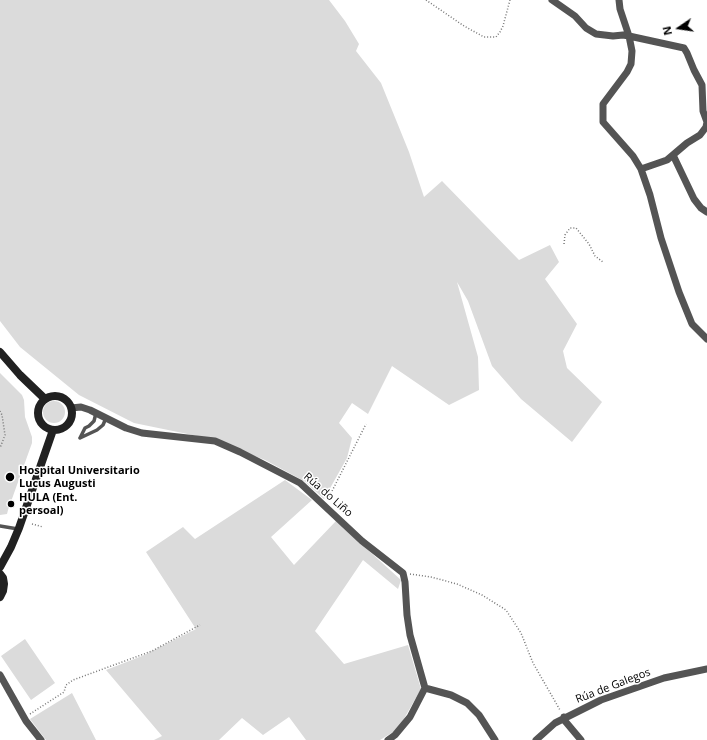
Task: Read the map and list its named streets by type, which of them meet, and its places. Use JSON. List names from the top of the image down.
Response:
{
  "streets": {
    "street": ["Rúa do Liño", "Rúa de Galegos"]
  },
  "places": ["Hospital Universitario Lucus Augusti", "HULA (Ent. persoal)"],
  "north": "left"
}
